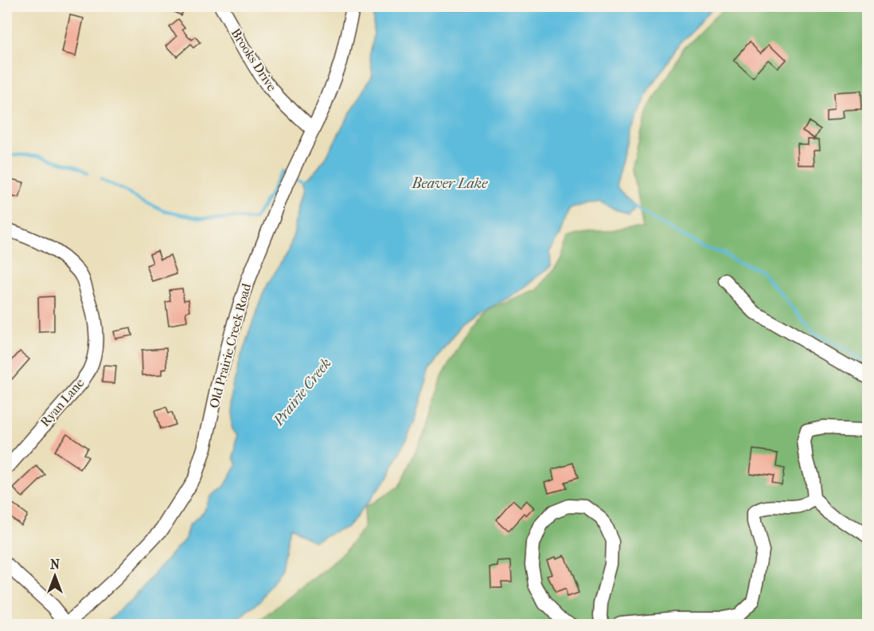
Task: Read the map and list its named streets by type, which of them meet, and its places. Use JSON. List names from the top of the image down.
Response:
{
  "streets": {
    "street": ["Brooks Drive", "Old Prairie Creek Road", "Ryan Lane"]
  },
  "crossings": [
    ["Brooks Drive", "Old Prairie Creek Road"]
  ],
  "water": ["Beaver Lake", "Prairie Creek"],
  "north": "top"
}
